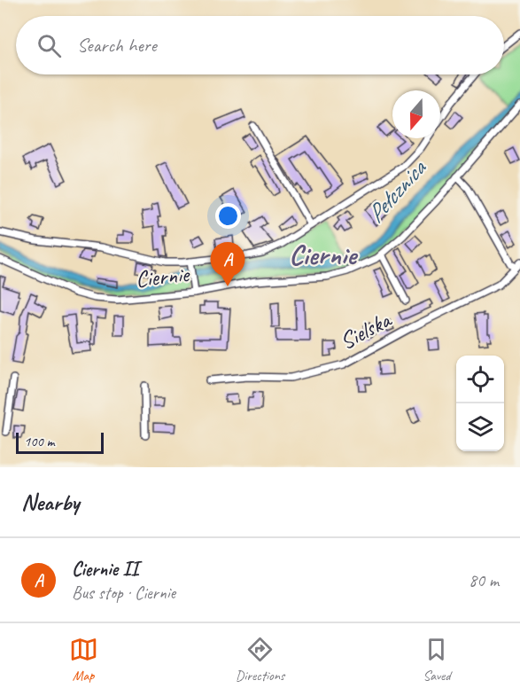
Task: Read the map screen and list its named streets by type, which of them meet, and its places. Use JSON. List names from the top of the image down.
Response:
{
  "streets": {
    "street": ["Ciernie", "Sielska"]
  },
  "districts": ["Ciernie"],
  "water": ["Pełcznica"],
  "scale_bar": "100 m",
  "north": "bottom",
  "page": {
    "search": "Search here",
    "pins": "A",
    "scale": "100 m",
    "heading": "Nearby",
    "list": [
      {
        "mark": "A",
        "name": "Ciernie II",
        "note": "Bus stop · Ciernie",
        "value": "80 m"
      }
    ],
    "nav": ["Map", "Directions", "Saved"]
  }
}
